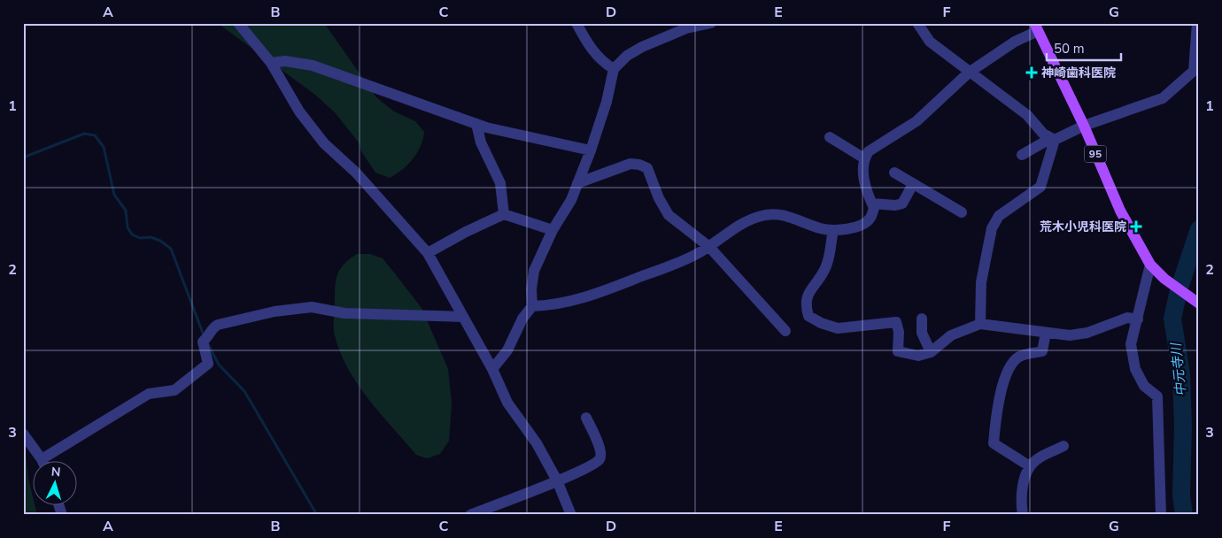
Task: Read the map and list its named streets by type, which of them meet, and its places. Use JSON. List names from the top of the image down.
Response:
{
  "streets": {
    "main road": ["95"]
  },
  "water": ["中元寺川"],
  "places": {
    "health": ["神崎歯科医院", "荒木小児科医院"]
  },
  "scale_bar": "50 m",
  "north": "top",
  "grid": {
    "columns": [
      "A",
      "B",
      "C",
      "D",
      "E",
      "F",
      "G"
    ],
    "rows": ["1", "2", "3"]
  }
}
